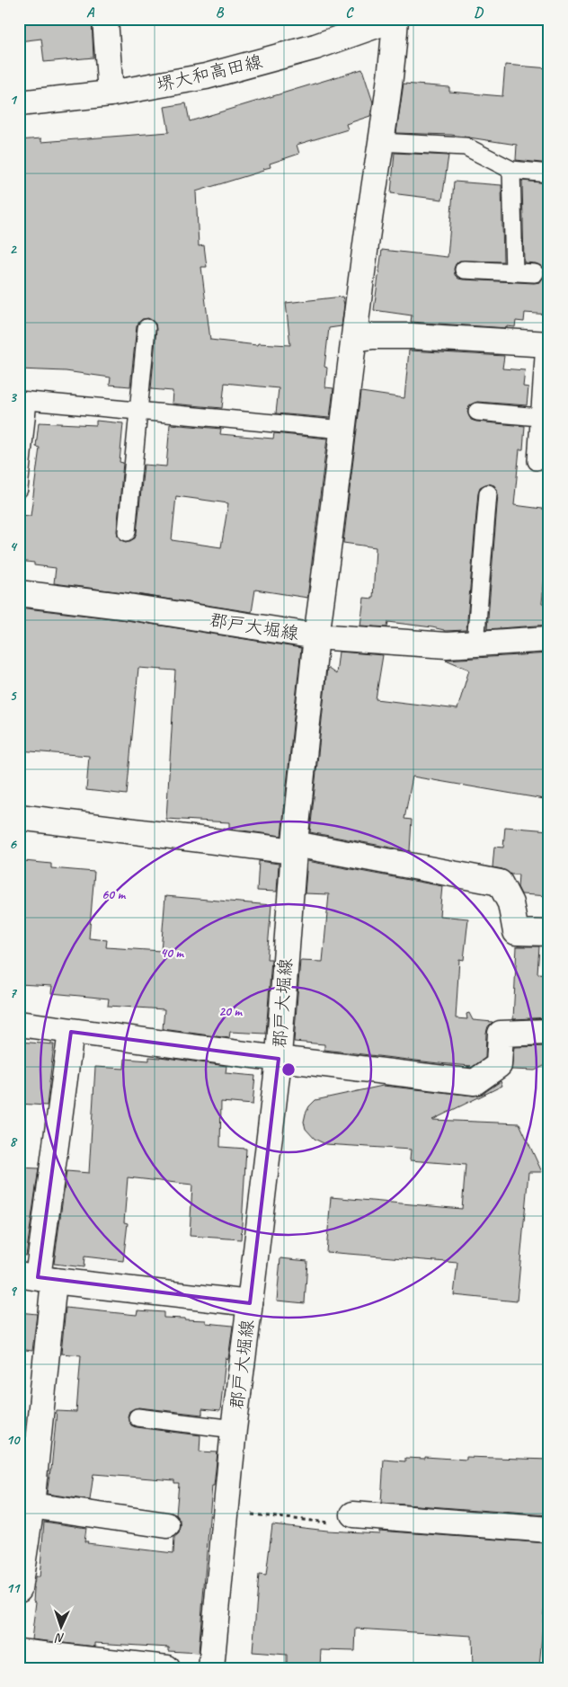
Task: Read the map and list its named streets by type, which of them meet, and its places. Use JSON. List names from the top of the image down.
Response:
{
  "streets": {
    "street": ["堺大和高田線", "郡戸大堀線"]
  },
  "north": "bottom",
  "grid": {
    "columns": [
      "A",
      "B",
      "C",
      "D"
    ],
    "rows": [
      "1",
      "2",
      "3",
      "4",
      "5",
      "6",
      "7",
      "8",
      "9",
      "10",
      "11"
    ]
  },
  "rings": ["60 m", "40 m", "20 m"]
}
